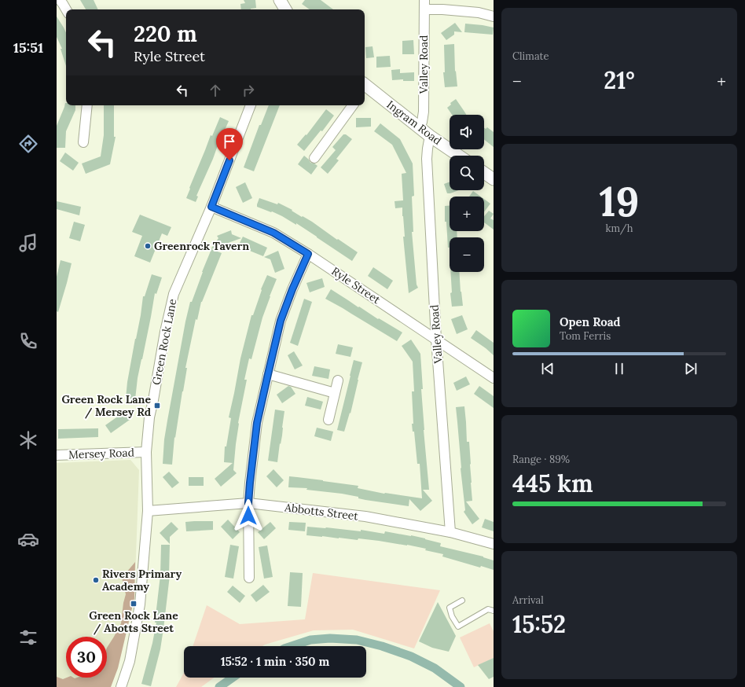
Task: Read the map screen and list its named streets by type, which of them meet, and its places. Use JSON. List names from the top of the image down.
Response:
{
  "streets": {
    "street": [
      "Valley Road",
      "Ingram Road",
      "Ryle Street",
      "Green Rock Lane",
      "Mersey Road",
      "Abbotts Street"
    ]
  },
  "crossings": [
    ["Valley Road", "Ingram Road"],
    ["Valley Road", "Ryle Street"],
    ["Valley Road", "Abbotts Street"],
    ["Ryle Street", "Green Rock Lane"],
    ["Green Rock Lane", "Mersey Road"],
    ["Green Rock Lane", "Abbotts Street"]
  ],
  "places": {
    "other": ["Greenrock Tavern", "Rivers Primary Academy"],
    "transit": ["Green Rock Lane / Mersey Rd", "Green Rock Lane / Abotts Street"]
  },
  "page": {
    "tabs": "15:51",
    "tile": [
      "Climate",
      ["19", "km/h"],
      ["Range · 89%", "445 km"],
      ["Arrival", "15:52"]
    ],
    "turn": ["220 m", "Ryle Street"],
    "heat": ["−", "21°", "+"],
    "map_buttons": ["+", "−"],
    "song": ["Open Road", "Tom Ferris"],
    "limit": "30",
    "trip": "15:52 · 1 min · 350 m"
  }
}
